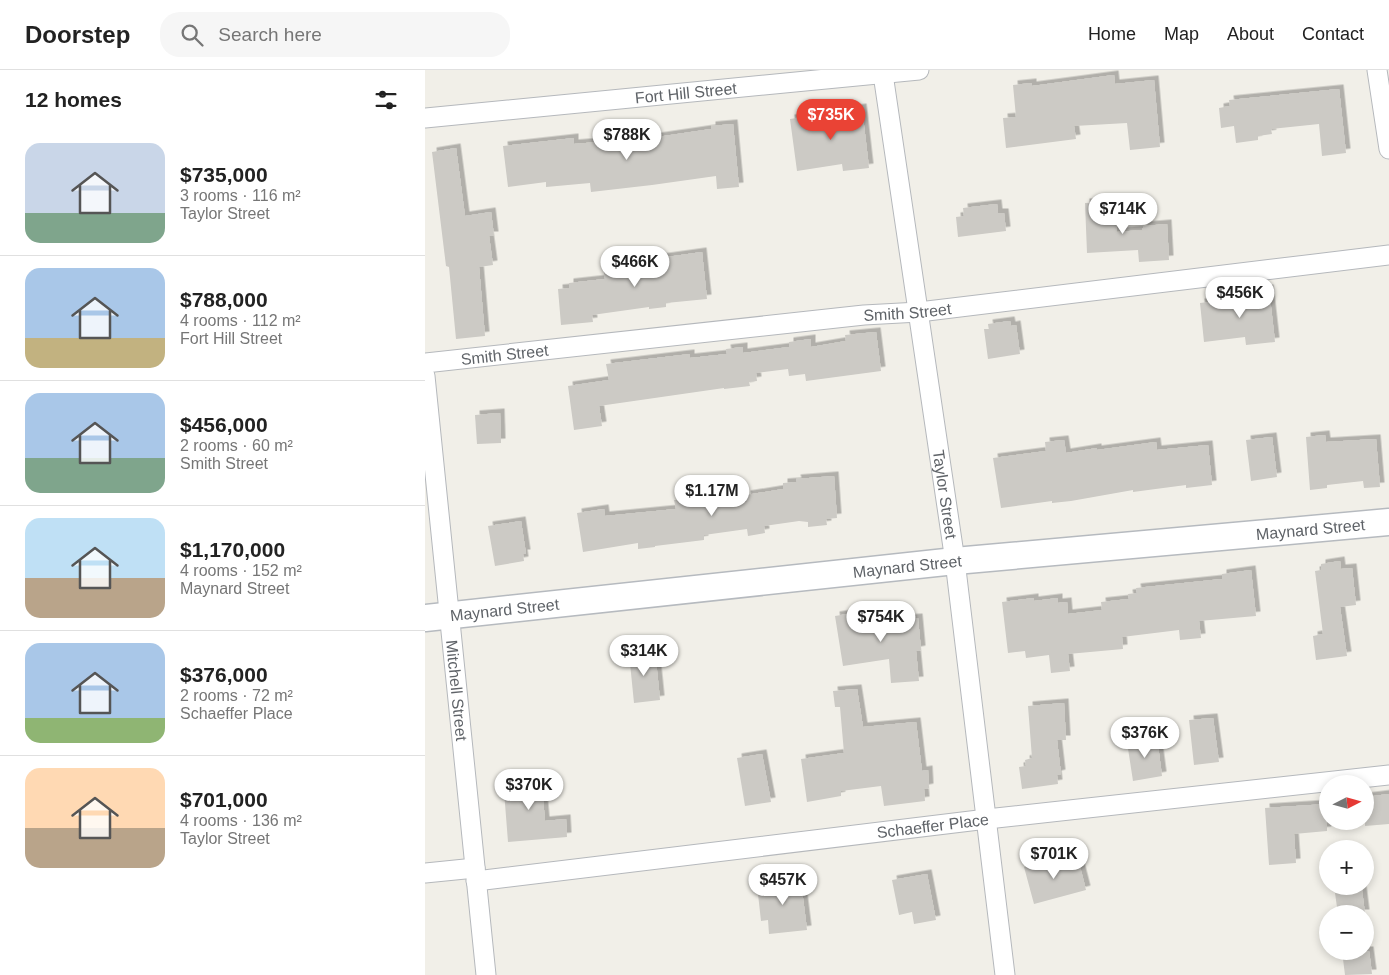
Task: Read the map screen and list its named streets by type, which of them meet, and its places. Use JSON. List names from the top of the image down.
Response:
{
  "streets": {
    "street": [
      "Fort Hill Street",
      "Smith Street",
      "Taylor Street",
      "Maynard Street",
      "Mitchell Street",
      "Schaeffer Place"
    ]
  },
  "crossings": [
    ["Fort Hill Street", "Taylor Street"],
    ["Smith Street", "Taylor Street"],
    ["Taylor Street", "Maynard Street"],
    ["Taylor Street", "Schaeffer Place"],
    ["Maynard Street", "Mitchell Street"],
    ["Mitchell Street", "Schaeffer Place"]
  ],
  "north": "right",
  "page": {
    "header": "Doorstep",
    "search": "Search here",
    "nav": [
      "Home",
      "Map",
      "About",
      "Contact"
    ],
    "heading": "12 homes",
    "price": [
      "$735K",
      "$788K",
      "$714K",
      "$466K",
      "$456K",
      "$1.17M",
      "$754K",
      "$314K",
      "$376K",
      "$370K",
      "$701K",
      "$457K"
    ],
    "list": [
      {
        "name": "$735,000",
        "note": "3 rooms · 116 m² · Taylor Street"
      },
      {
        "name": "$788,000",
        "note": "4 rooms · 112 m² · Fort Hill Street"
      },
      {
        "name": "$456,000",
        "note": "2 rooms · 60 m² · Smith Street"
      },
      {
        "name": "$1,170,000",
        "note": "4 rooms · 152 m² · Maynard Street"
      },
      {
        "name": "$376,000",
        "note": "2 rooms · 72 m² · Schaeffer Place"
      },
      {
        "name": "$701,000",
        "note": "4 rooms · 136 m² · Taylor Street"
      }
    ],
    "map_buttons": ["+", "−"]
  }
}
